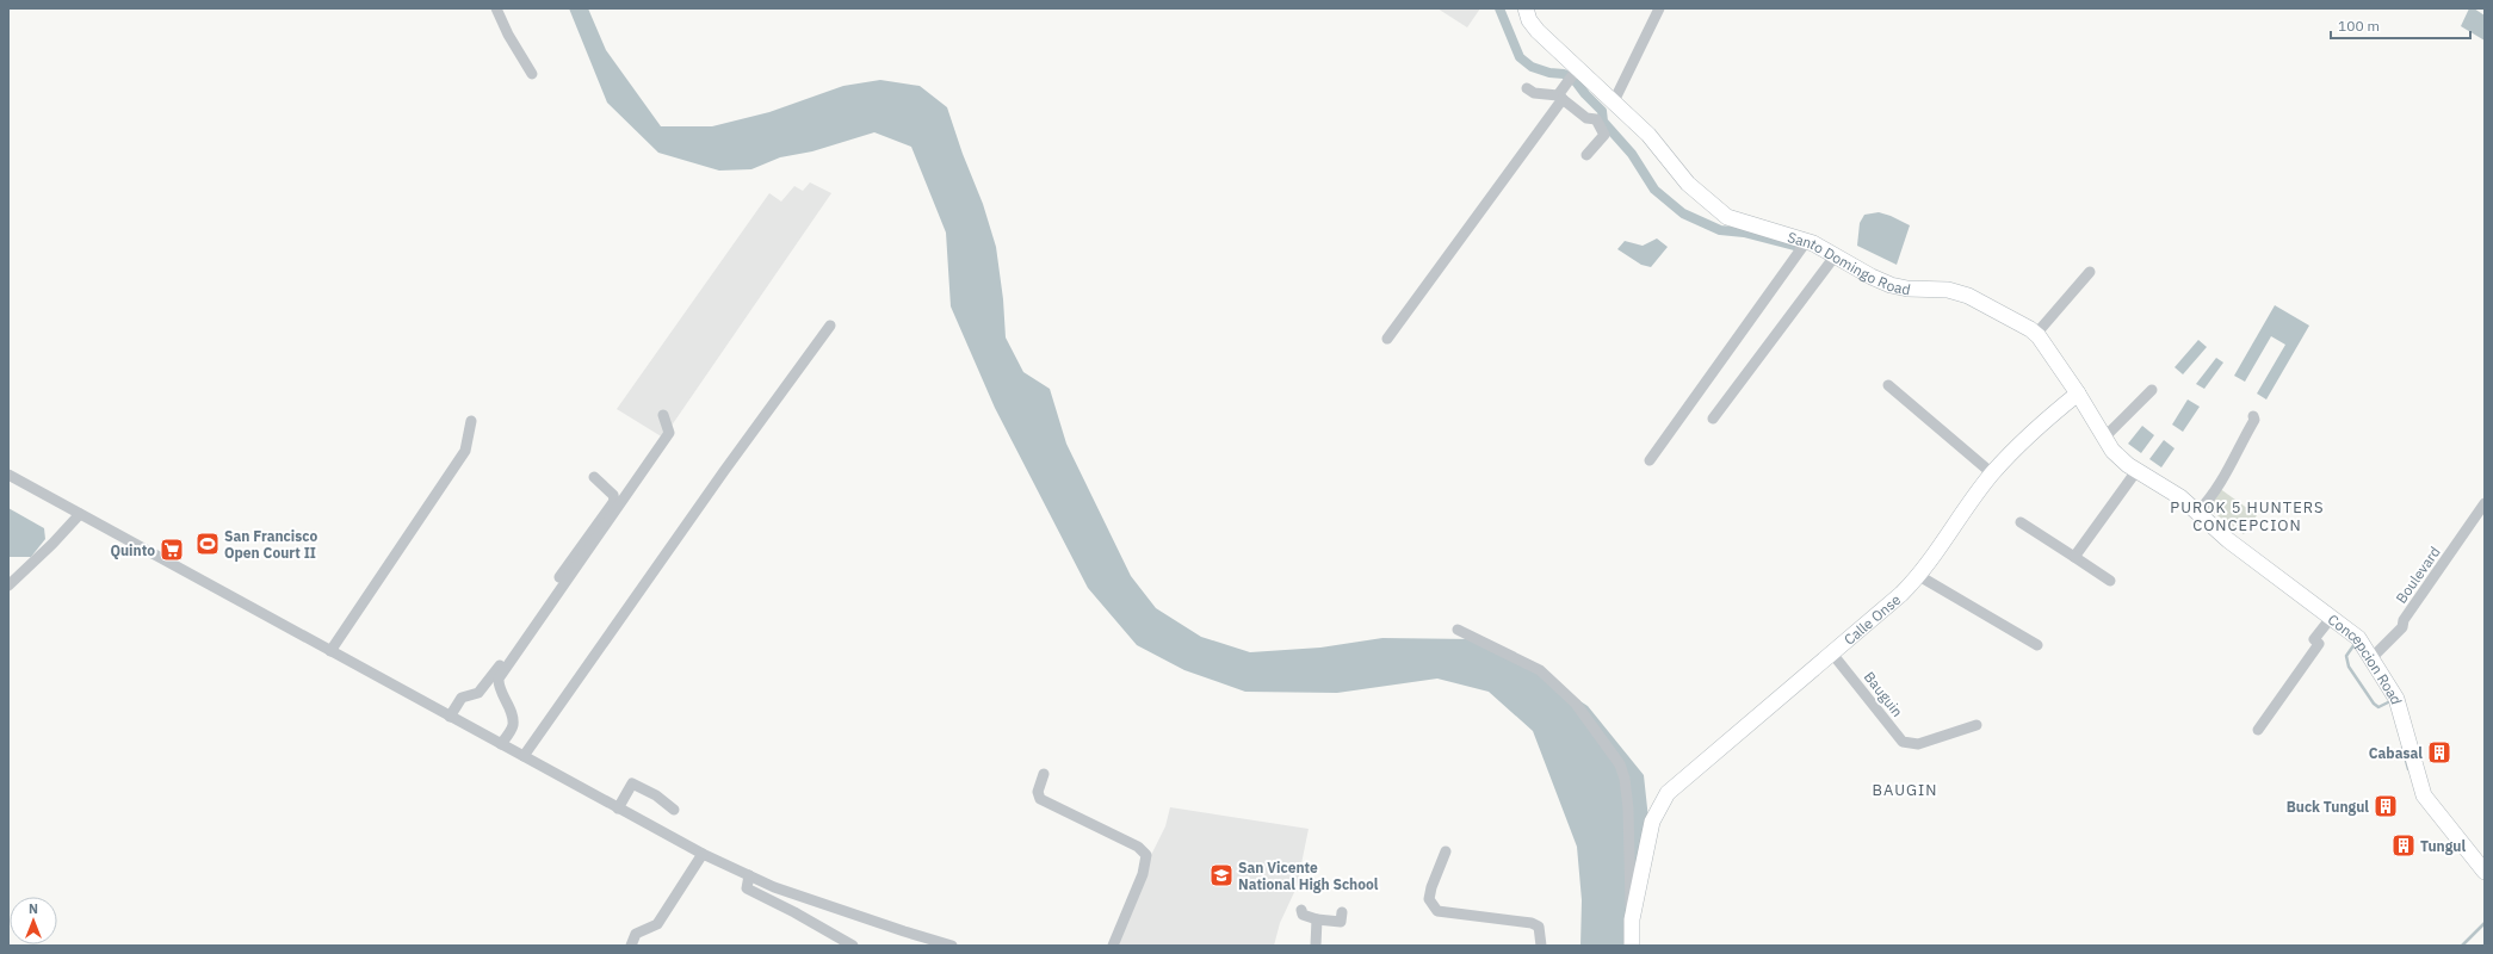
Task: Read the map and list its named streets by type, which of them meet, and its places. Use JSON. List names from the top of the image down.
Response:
{
  "streets": {
    "street": [
      "Santo Domingo Road",
      "Boulevard",
      "Calle Onse",
      "Concepcion Road",
      "Bauguin"
    ]
  },
  "crossings": [
    ["Santo Domingo Road", "Calle Onse"],
    ["Santo Domingo Road", "Concepcion Road"],
    ["Boulevard", "Concepcion Road"],
    ["Calle Onse", "Bauguin"]
  ],
  "districts": ["PUROK 5 HUNTERS CONCEPCION", "BAUGIN"],
  "places": {
    "sports": ["San Francisco Open Court II"],
    "supermarket": ["Quinto"],
    "building": ["Cabasal", "Buck Tungul", "Tungul"],
    "school or university": ["San Vicente National High School"]
  },
  "scale_bar": "100 m",
  "north": "top"
}
